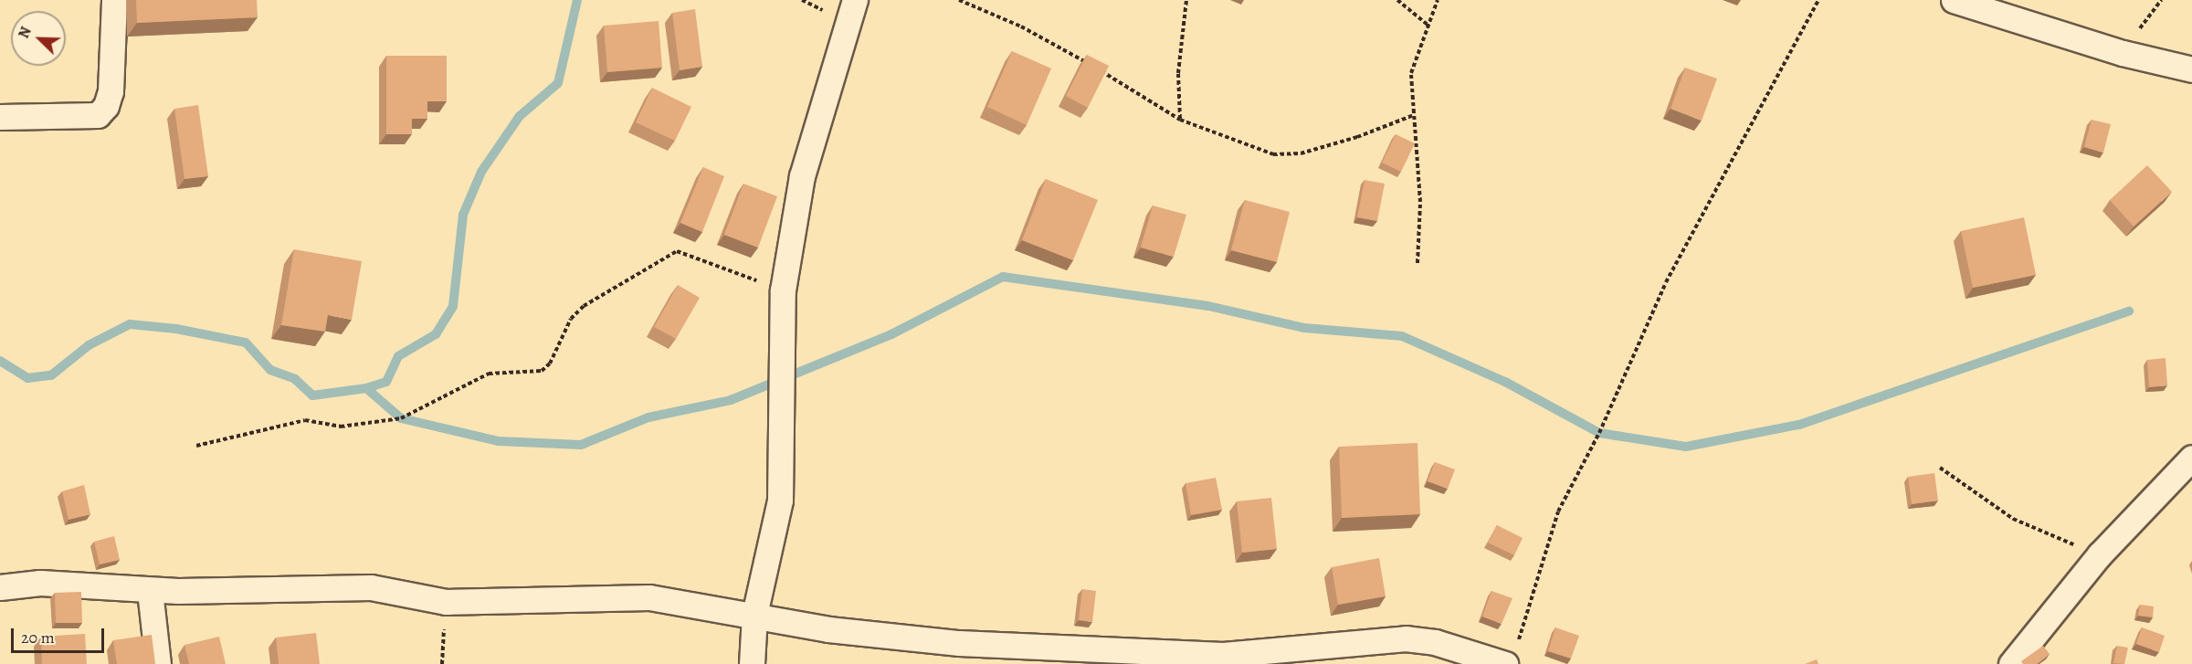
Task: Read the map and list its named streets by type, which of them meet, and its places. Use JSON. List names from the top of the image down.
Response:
{
  "scale_bar": "20 m",
  "north": "top left"
}
